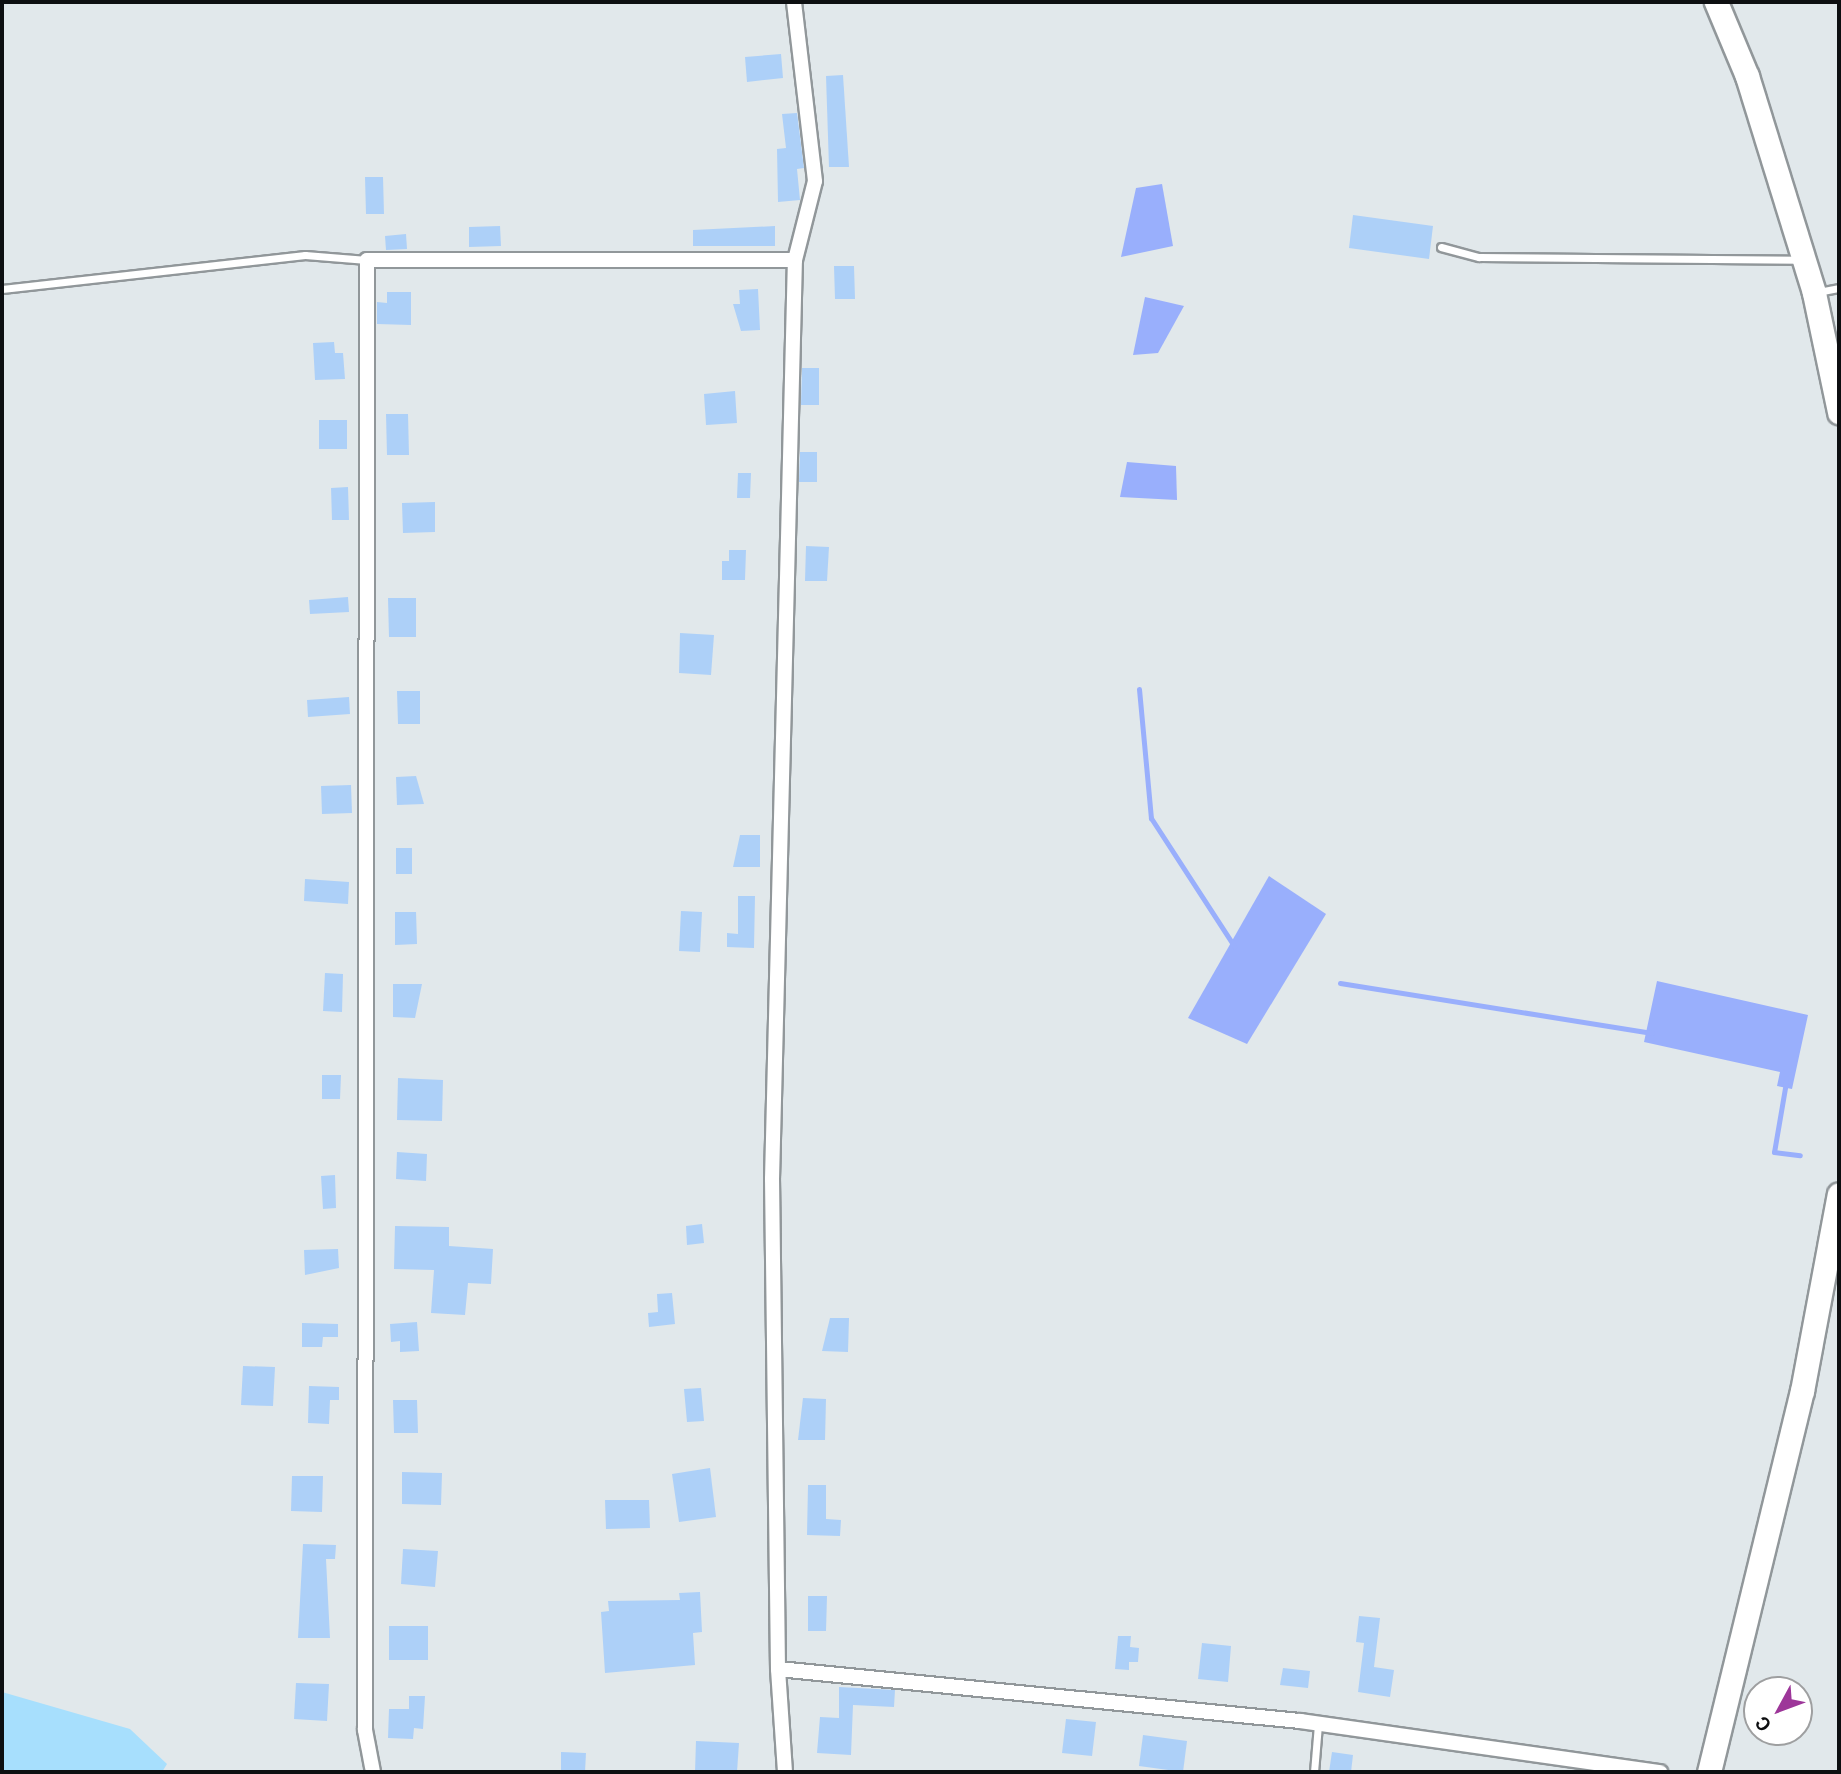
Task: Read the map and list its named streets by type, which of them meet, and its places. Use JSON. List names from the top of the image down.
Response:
{
  "north": "bottom left"
}
